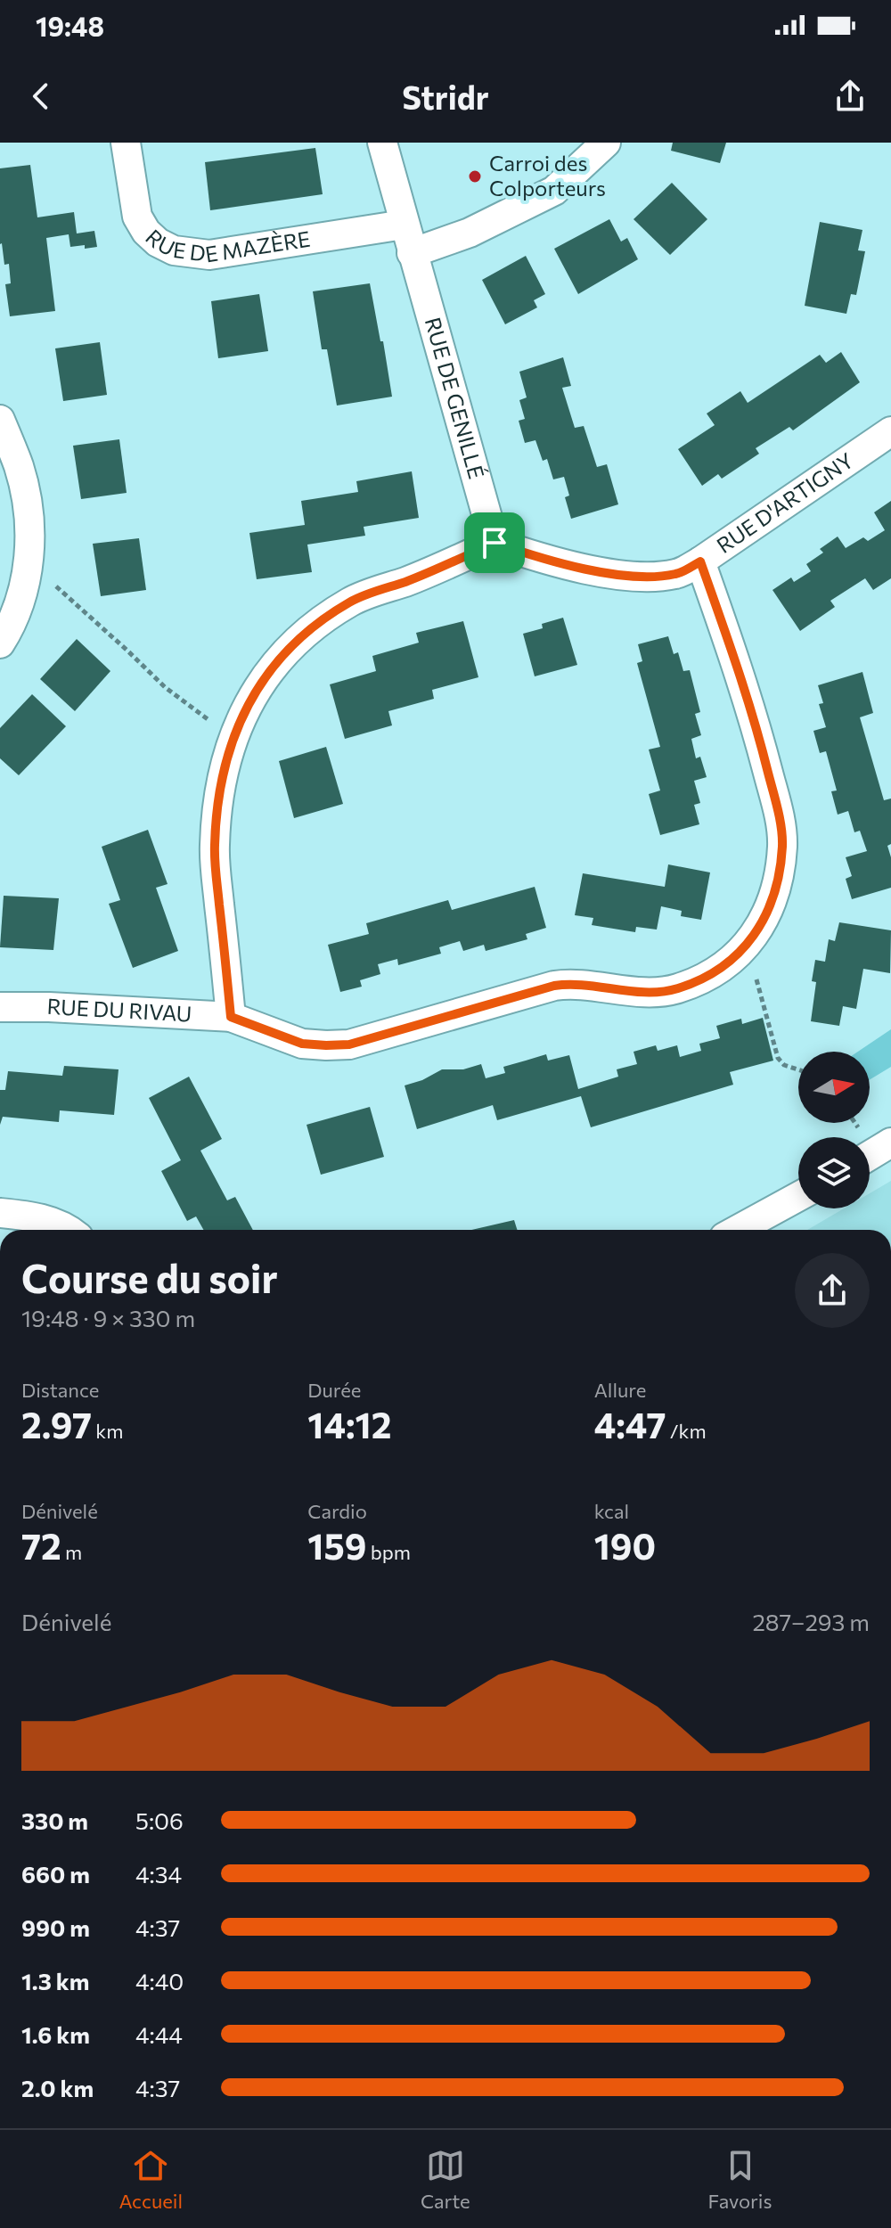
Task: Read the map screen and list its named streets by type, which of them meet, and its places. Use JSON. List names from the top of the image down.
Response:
{
  "streets": {
    "street": [
      "RUE DE MAZÈRE",
      "RUE DE GENILLÉ",
      "RUE D'ARTIGNY",
      "RUE DU RIVAU"
    ]
  },
  "crossings": [
    ["RUE DE MAZÈRE", "RUE DE GENILLÉ"],
    ["RUE DE GENILLÉ", "RUE D'ARTIGNY"],
    ["RUE D'ARTIGNY", "RUE DU RIVAU"]
  ],
  "places": ["Carroi des Colporteurs"],
  "north": "right",
  "page": {
    "status": "19:48",
    "header": "Stridr",
    "heading": ["Course du soir", "19:48 · 9 × 330 m"],
    "stats": [
      ["Distance", "2.97 km"],
      ["Durée", "14:12"],
      ["Allure", "4:47 /km"],
      ["Dénivelé", "72 m"],
      ["Cardio", "159 bpm"],
      ["kcal", "190"]
    ],
    "chart": ["Dénivelé", "287–293 m"],
    "list": [
      {
        "name": "330 m",
        "note": "5:06"
      },
      {
        "name": "660 m",
        "note": "4:34"
      },
      {
        "name": "990 m",
        "note": "4:37"
      },
      {
        "name": "1.3 km",
        "note": "4:40"
      },
      {
        "name": "1.6 km",
        "note": "4:44"
      },
      {
        "name": "2.0 km",
        "note": "4:37"
      }
    ],
    "tabs": ["Accueil", "Carte", "Favoris"]
  }
}
